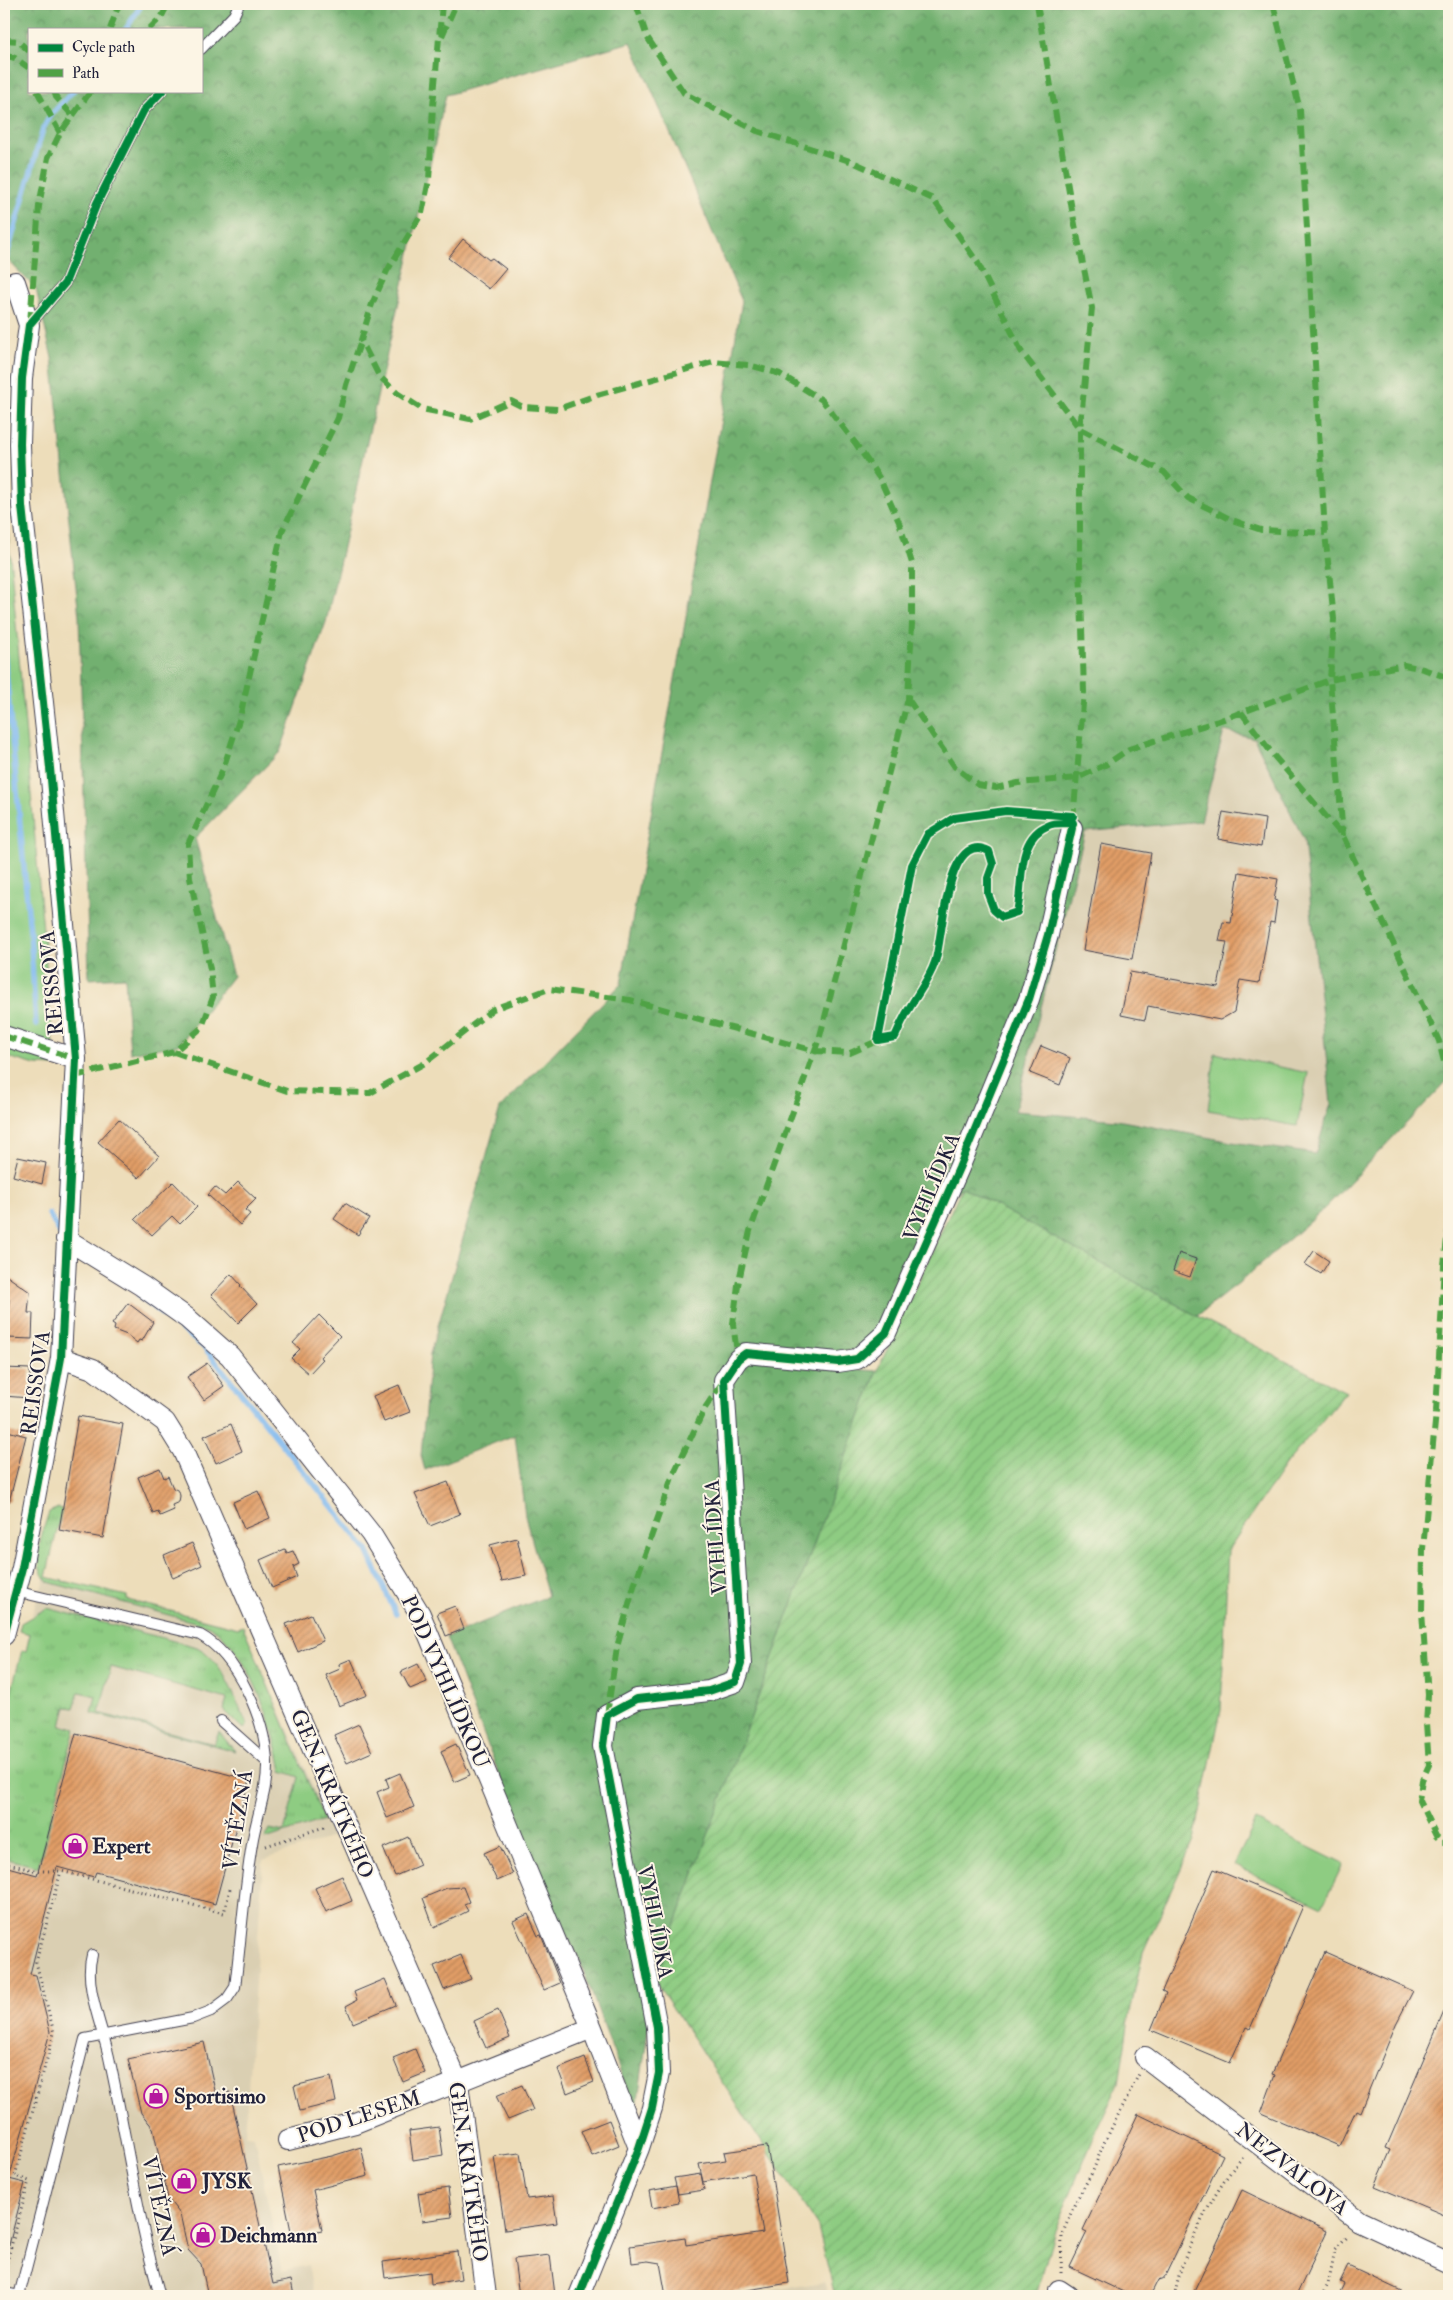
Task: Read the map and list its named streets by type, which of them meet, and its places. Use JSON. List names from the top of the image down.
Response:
{
  "streets": {
    "street": [
      "REISSOVA",
      "VYHLÍDKA",
      "POD VYHLÍDKOU",
      "GEN. KRÁTKÉHO",
      "POD LESEM",
      "NEZVALOVA"
    ],
    "lane": ["VÍTĚZNÁ"]
  },
  "crossings": [
    ["REISSOVA", "POD VYHLÍDKOU"],
    ["REISSOVA", "GEN. KRÁTKÉHO"],
    ["REISSOVA", "VÍTĚZNÁ"],
    ["VYHLÍDKA", "POD VYHLÍDKOU"],
    ["POD VYHLÍDKOU", "POD LESEM"],
    ["GEN. KRÁTKÉHO", "POD LESEM"]
  ],
  "places": {
    "shop": [
      "Expert",
      "Sportisimo",
      "JYSK",
      "Deichmann"
    ]
  },
  "legend": ["Cycle path", "Path"]
}
